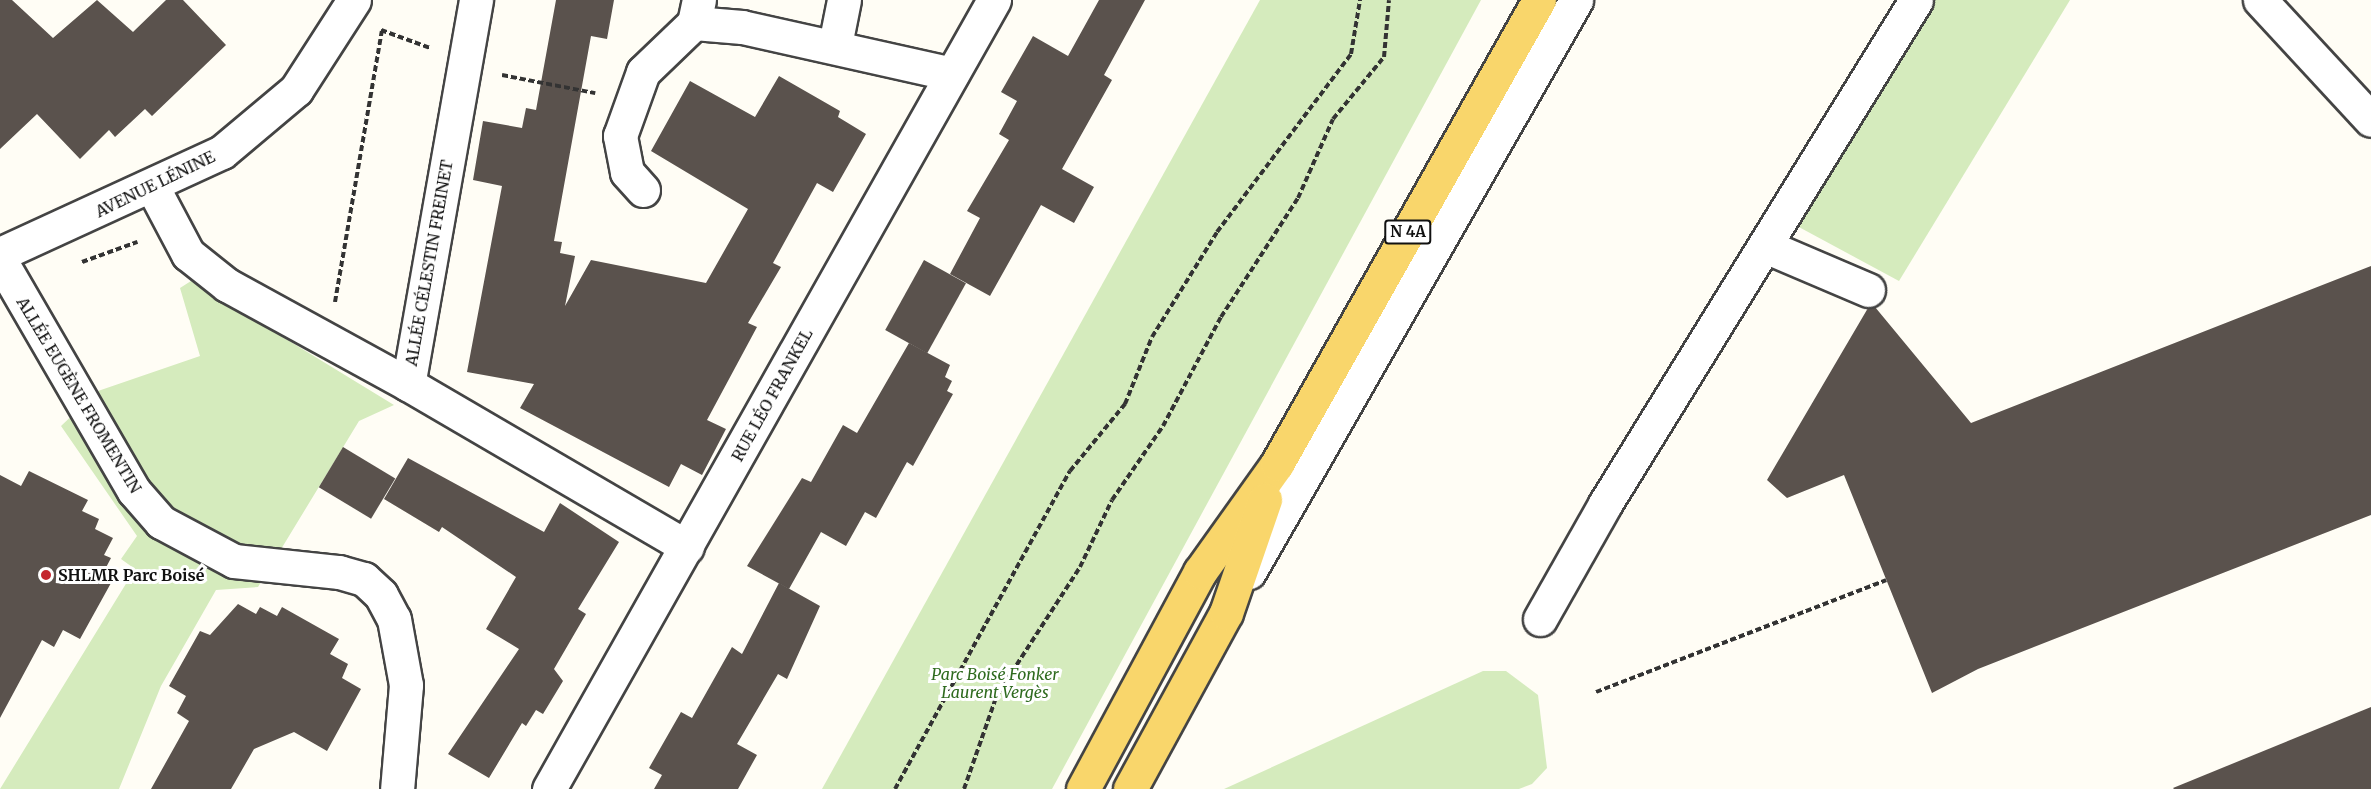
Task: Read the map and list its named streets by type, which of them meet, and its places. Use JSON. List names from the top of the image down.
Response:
{
  "streets": {
    "main road": ["N 4A"],
    "street": [
      "AVENUE LÉNINE",
      "ALLÉE CÉLESTIN FREINET",
      "ALLÉE EUGÈNE FROMENTIN",
      "RUE LÉO FRANKEL"
    ]
  },
  "crossings": [
    ["ALLÉE CÉLESTIN FREINET", "RUE LÉO FRANKEL"]
  ],
  "parks": ["Parc Boisé Fonker Laurent Vergès"],
  "places": ["SHLMR Parc Boisé"]
}
